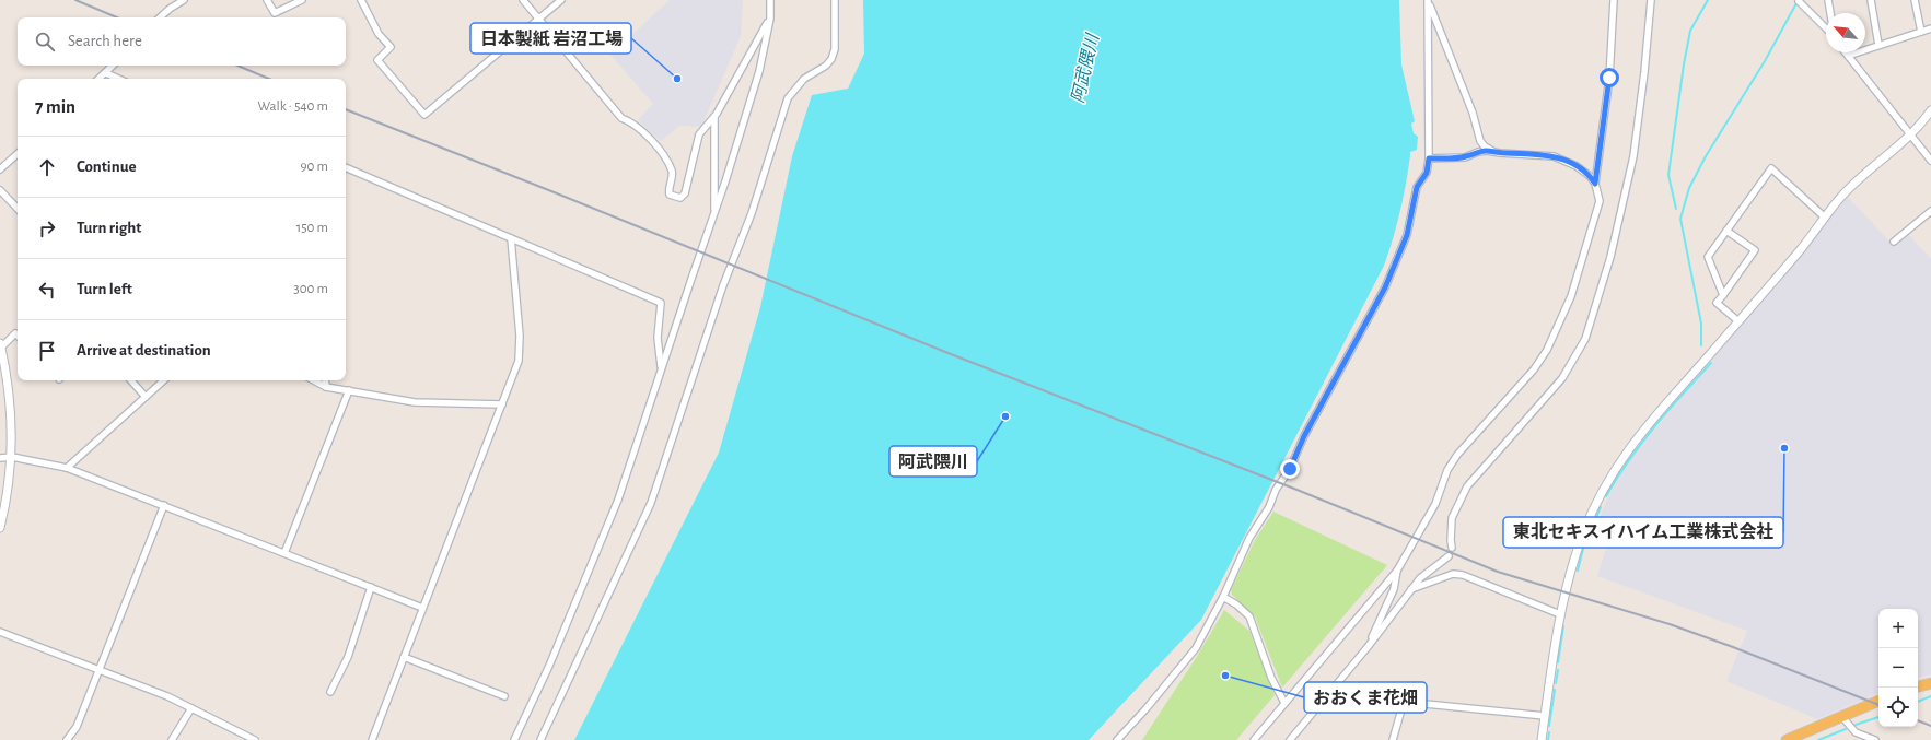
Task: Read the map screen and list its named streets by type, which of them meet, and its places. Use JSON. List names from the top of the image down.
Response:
{
  "water": ["阿武隈川"],
  "places": [
    "日本製紙 岩沼工場",
    "阿武隈川",
    "東北セキスイハイム工業株式会社",
    "おおくま花畑"
  ],
  "north": "top left",
  "page": {
    "search": "Search here",
    "heading": ["7 min", "Walk · 540 m"],
    "list": [
      ["Continue", "90 m"],
      ["Turn right", "150 m"],
      ["Turn left", "300 m"],
      "Arrive at destination"
    ],
    "map_buttons": ["+", "−"]
  }
}
